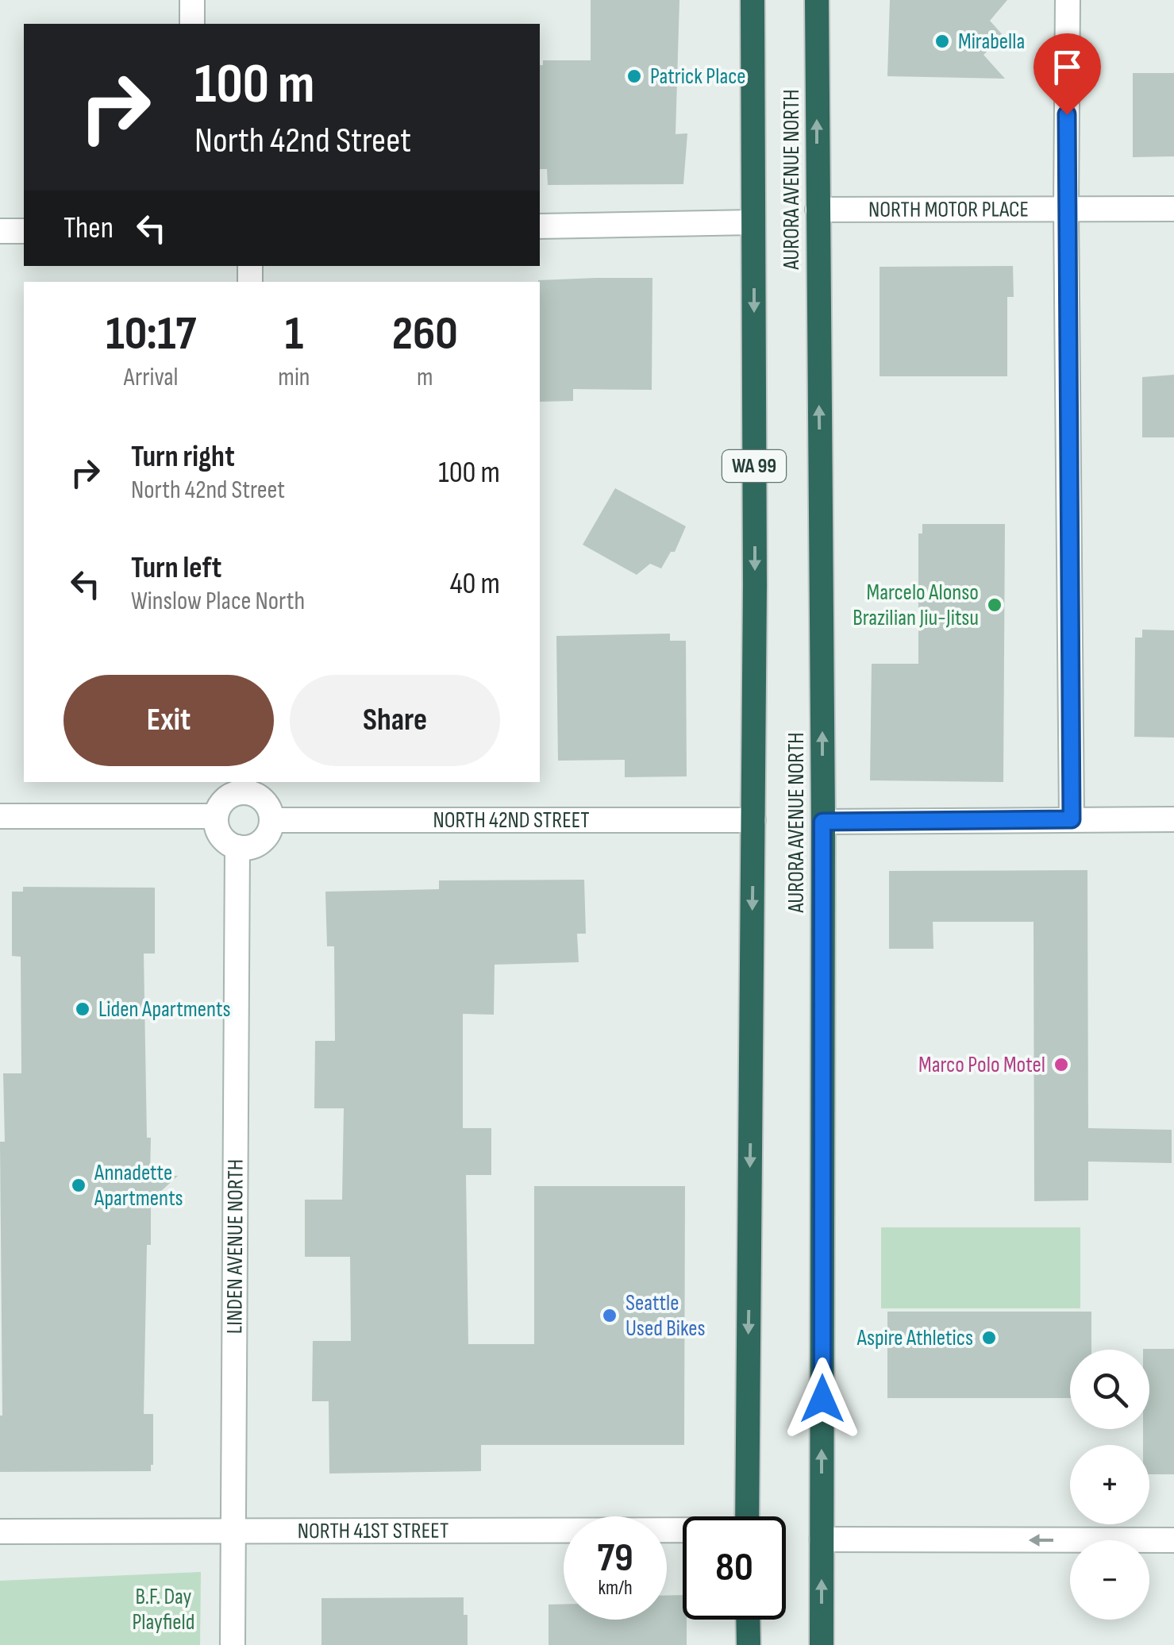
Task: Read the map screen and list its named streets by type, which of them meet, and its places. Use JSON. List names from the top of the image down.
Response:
{
  "streets": {
    "highway": ["AURORA AVENUE NORTH", "WA 99"],
    "street": [
      "NORTH MOTOR PLACE",
      "NORTH 42ND STREET",
      "LINDEN AVENUE NORTH",
      "NORTH 41ST STREET"
    ]
  },
  "crossings": [
    ["AURORA AVENUE NORTH", "NORTH MOTOR PLACE"],
    ["AURORA AVENUE NORTH", "NORTH 42ND STREET"],
    ["NORTH 42ND STREET", "LINDEN AVENUE NORTH"],
    ["LINDEN AVENUE NORTH", "NORTH 41ST STREET"]
  ],
  "parks": ["B.F. Day Playfield"],
  "places": [
    "Mirabella",
    "Patrick Place",
    "Marcelo Alonso Brazilian Jiu-Jitsu",
    "Liden Apartments",
    "Marco Polo Motel",
    "Annadette Apartments",
    "Seattle Used Bikes",
    "Aspire Athletics"
  ],
  "page": {
    "turn": ["100 m", "North 42nd Street"],
    "then": "Then",
    "eta": [
      "10:17",
      "Arrival",
      "1",
      "min",
      "260",
      "m"
    ],
    "list": [
      {
        "name": "Turn right",
        "note": "North 42nd Street",
        "value": "100 m"
      },
      {
        "name": "Turn left",
        "note": "Winslow Place North",
        "value": "40 m"
      }
    ],
    "buttons": ["Exit", "Share"],
    "map_buttons": ["+", "−"],
    "speed": "79 km/h",
    "limit": "80"
  }
}
